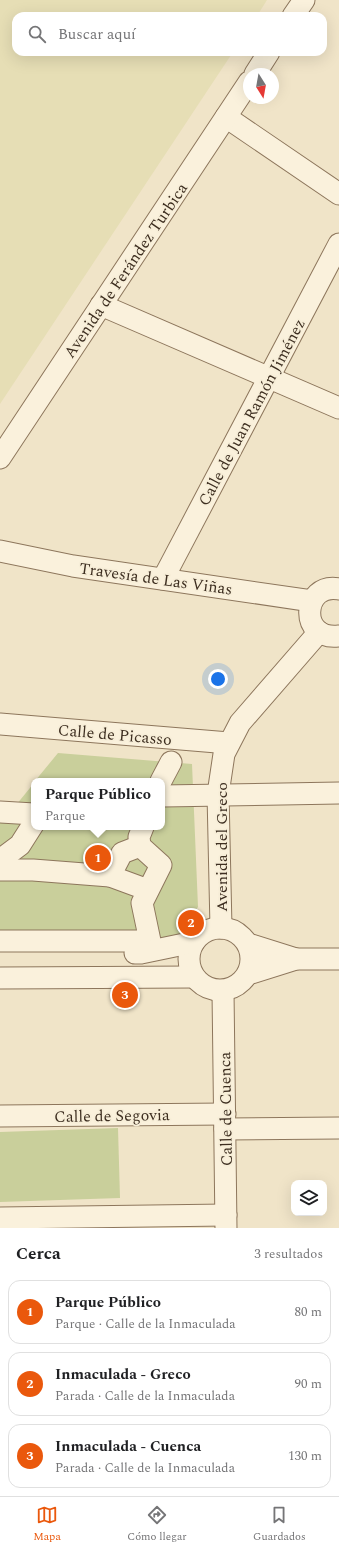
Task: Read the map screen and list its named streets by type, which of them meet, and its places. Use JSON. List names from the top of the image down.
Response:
{
  "streets": {
    "street": [
      "Avenida de Ferández Turbica",
      "Calle de Juan Ramón Jiménez",
      "Travesía de Las Viñas",
      "Calle de Picasso",
      "Avenida del Greco",
      "Calle de Cuenca",
      "Calle de Segovia"
    ]
  },
  "crossings": [
    ["Calle de Juan Ramón Jiménez", "Travesía de Las Viñas"],
    ["Calle de Picasso", "Avenida del Greco"],
    ["Avenida del Greco", "Calle de Cuenca"],
    ["Calle de Cuenca", "Calle de Segovia"]
  ],
  "north": "bottom",
  "page": {
    "search": "Buscar aquí",
    "popup": ["Parque Público", "Parque"],
    "pins": ["1", "2", "3"],
    "heading": ["Cerca", "3 resultados"],
    "list": [
      {
        "mark": "1",
        "name": "Parque Público",
        "note": "Parque · Calle de la Inmaculada",
        "value": "80 m"
      },
      {
        "mark": "2",
        "name": "Inmaculada - Greco",
        "note": "Parada · Calle de la Inmaculada",
        "value": "90 m"
      },
      {
        "mark": "3",
        "name": "Inmaculada - Cuenca",
        "note": "Parada · Calle de la Inmaculada",
        "value": "130 m"
      }
    ],
    "nav": ["Mapa", "Cómo llegar", "Guardados"]
  }
}
